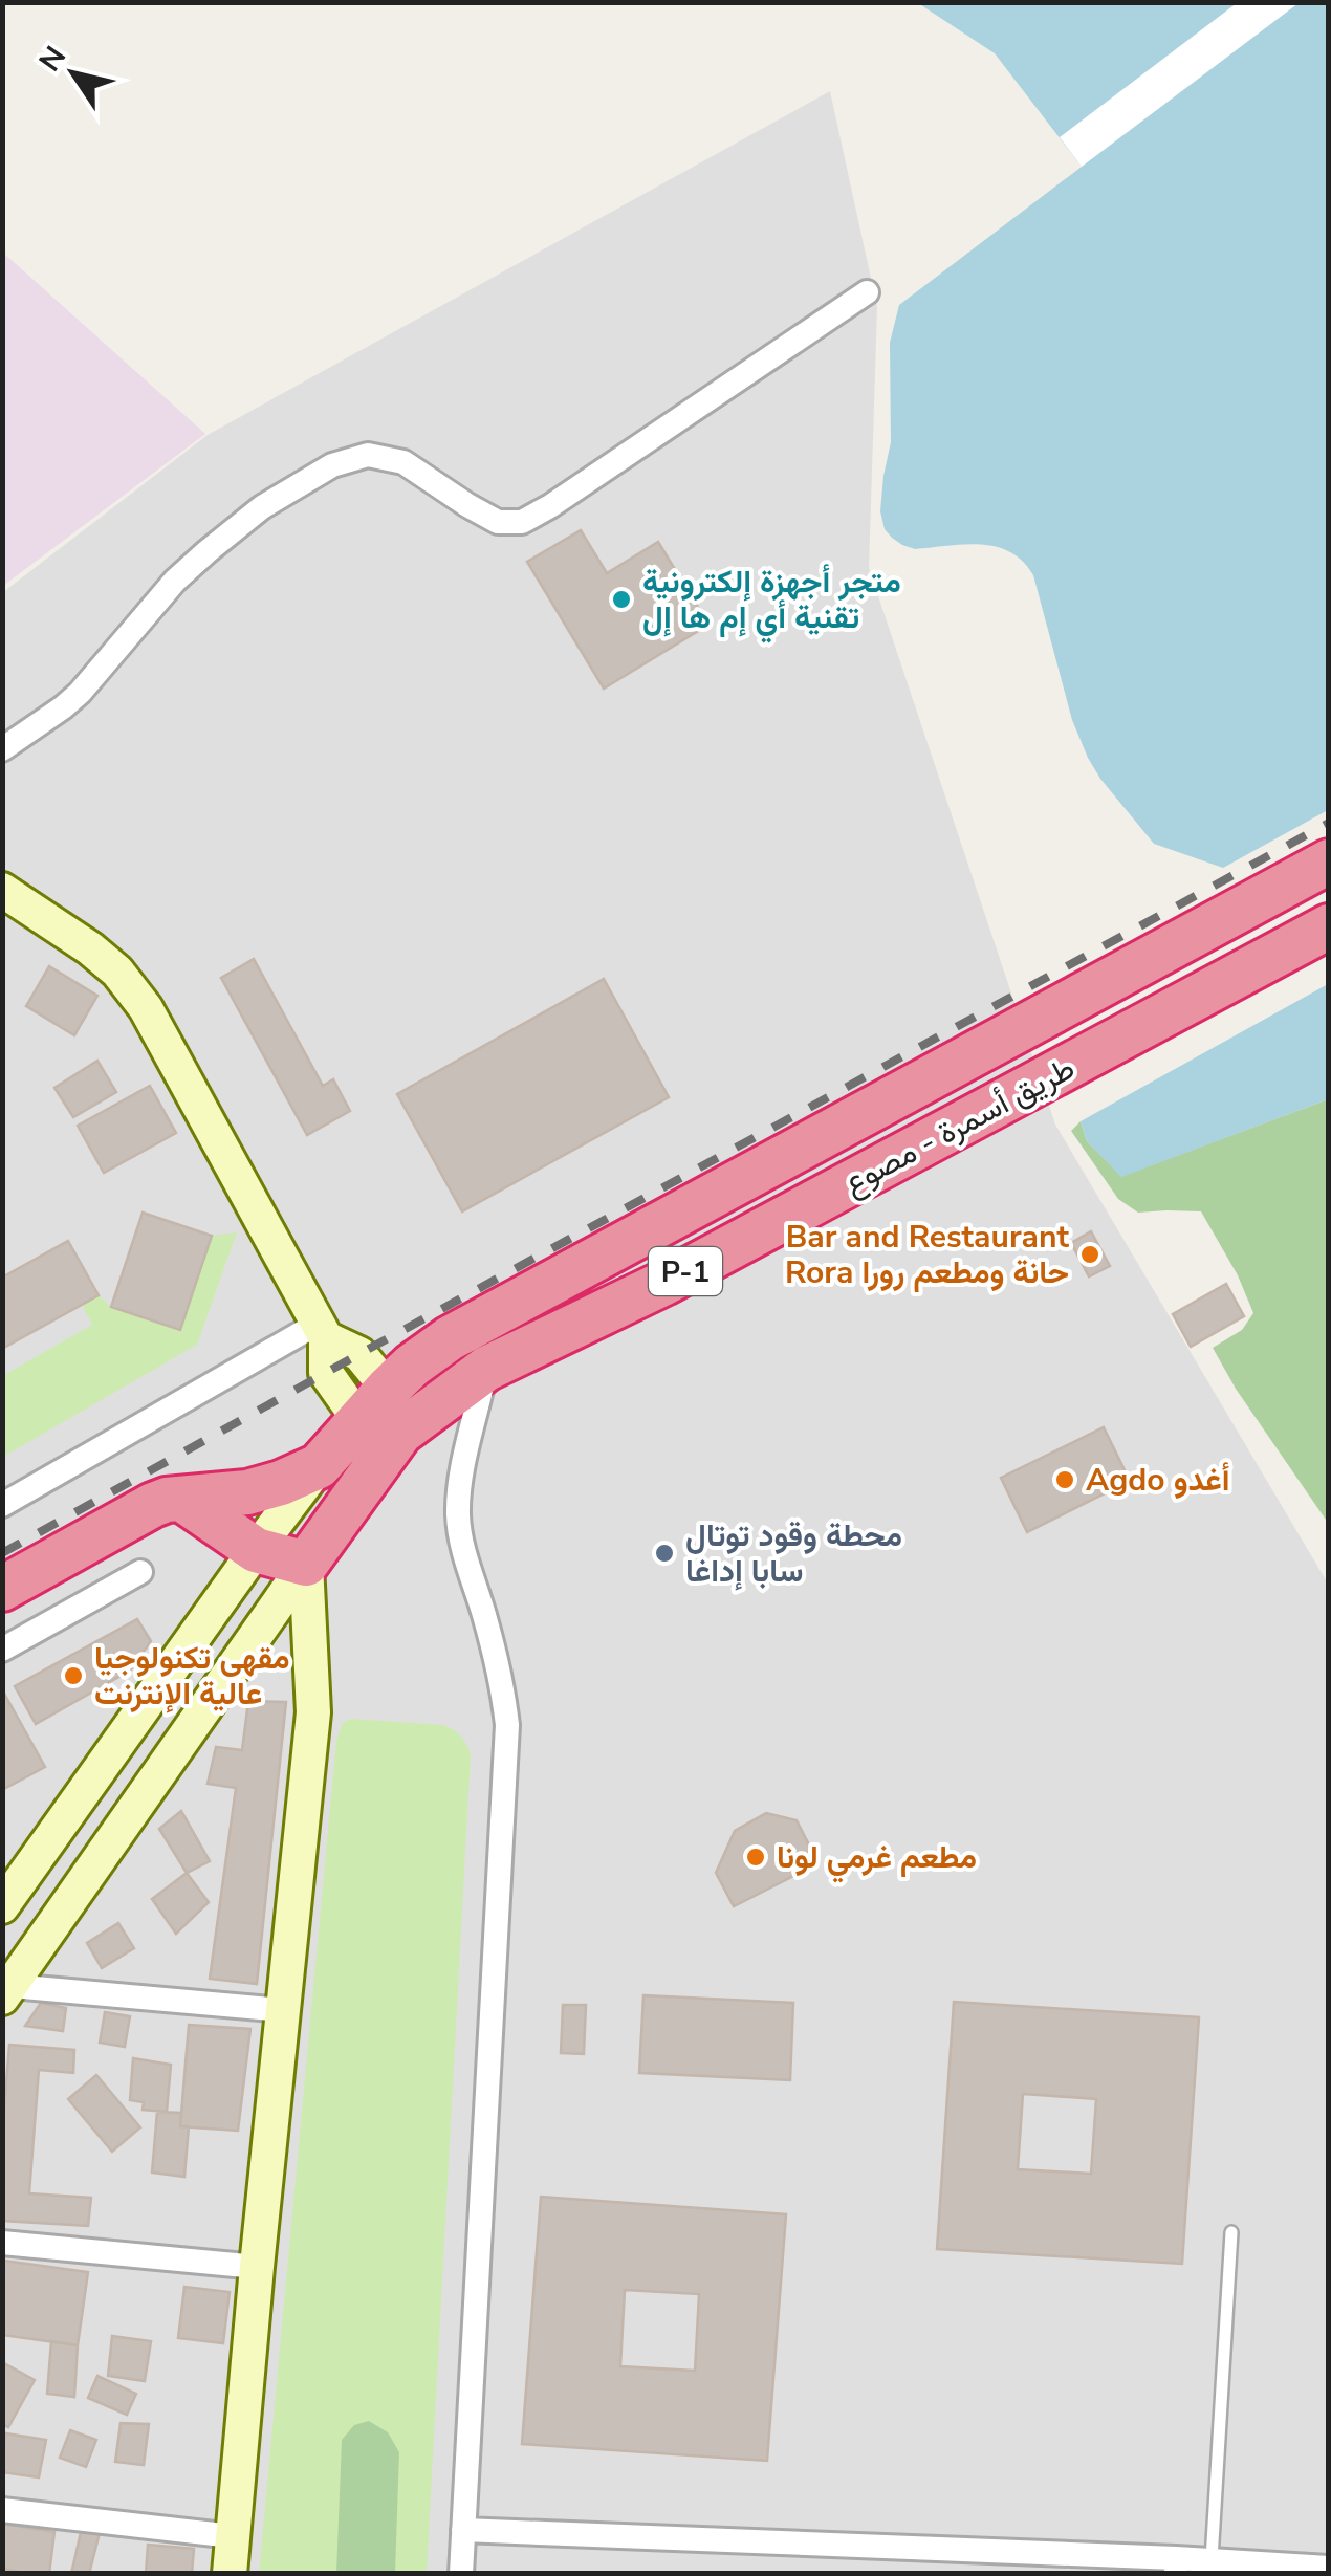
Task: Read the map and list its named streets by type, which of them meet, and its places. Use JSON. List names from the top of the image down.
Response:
{
  "streets": {
    "highway": ["طريق أسمرة - مصوع", "P-1"]
  },
  "places": [
    "متجر أجهزة إلكترونية تقنية أي إم ها إل",
    "Bar and Restaurant Rora حانة ومطعم رورا",
    "Agdo أغدو",
    "محطة وقود توتال سابا إداغا",
    "مقهى تكنولوجيا عالية الإنترنت",
    "مطعم غرمي لونا"
  ],
  "north": "top left"
}
